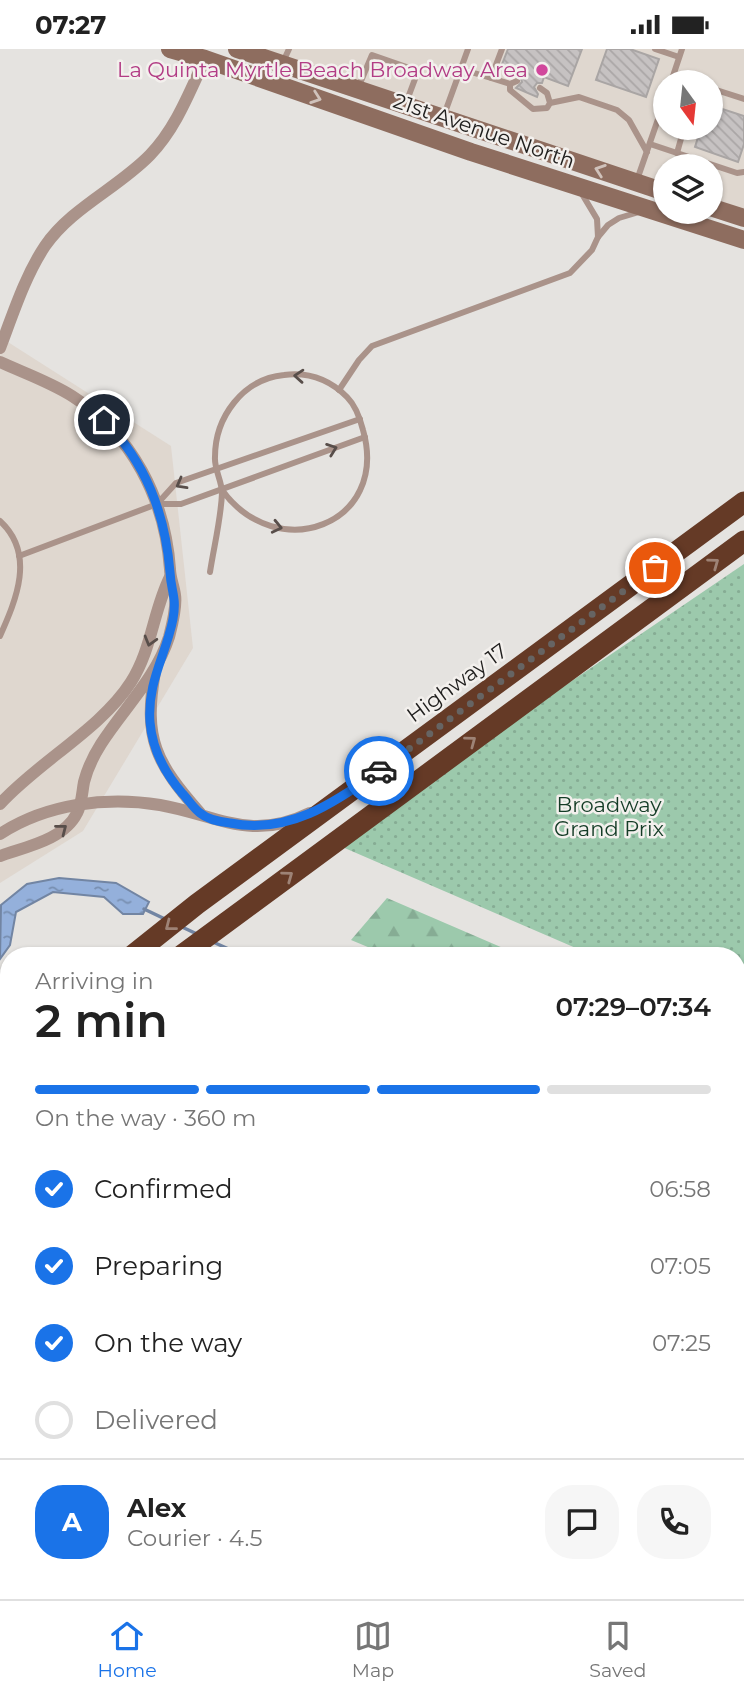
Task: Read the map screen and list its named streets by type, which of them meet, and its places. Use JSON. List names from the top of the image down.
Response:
{
  "streets": {
    "highway": ["Highway 17"],
    "main road": ["21st Avenue North"]
  },
  "parks": ["Broadway Grand Prix"],
  "places": ["La Quinta Myrtle Beach Broadway Area"],
  "north": "bottom",
  "page": {
    "status": "07:27",
    "heading": ["2 min", "Arriving in", "07:29–07:34"],
    "panel": ["Alex", "Courier · 4.5"],
    "bar": "On the way · 360 m",
    "list": [
      ["Confirmed", "06:58"],
      ["Preparing", "07:05"],
      ["On the way", "07:25"],
      "Delivered"
    ],
    "round": "A",
    "tabs": ["Home", "Map", "Saved"]
  }
}
